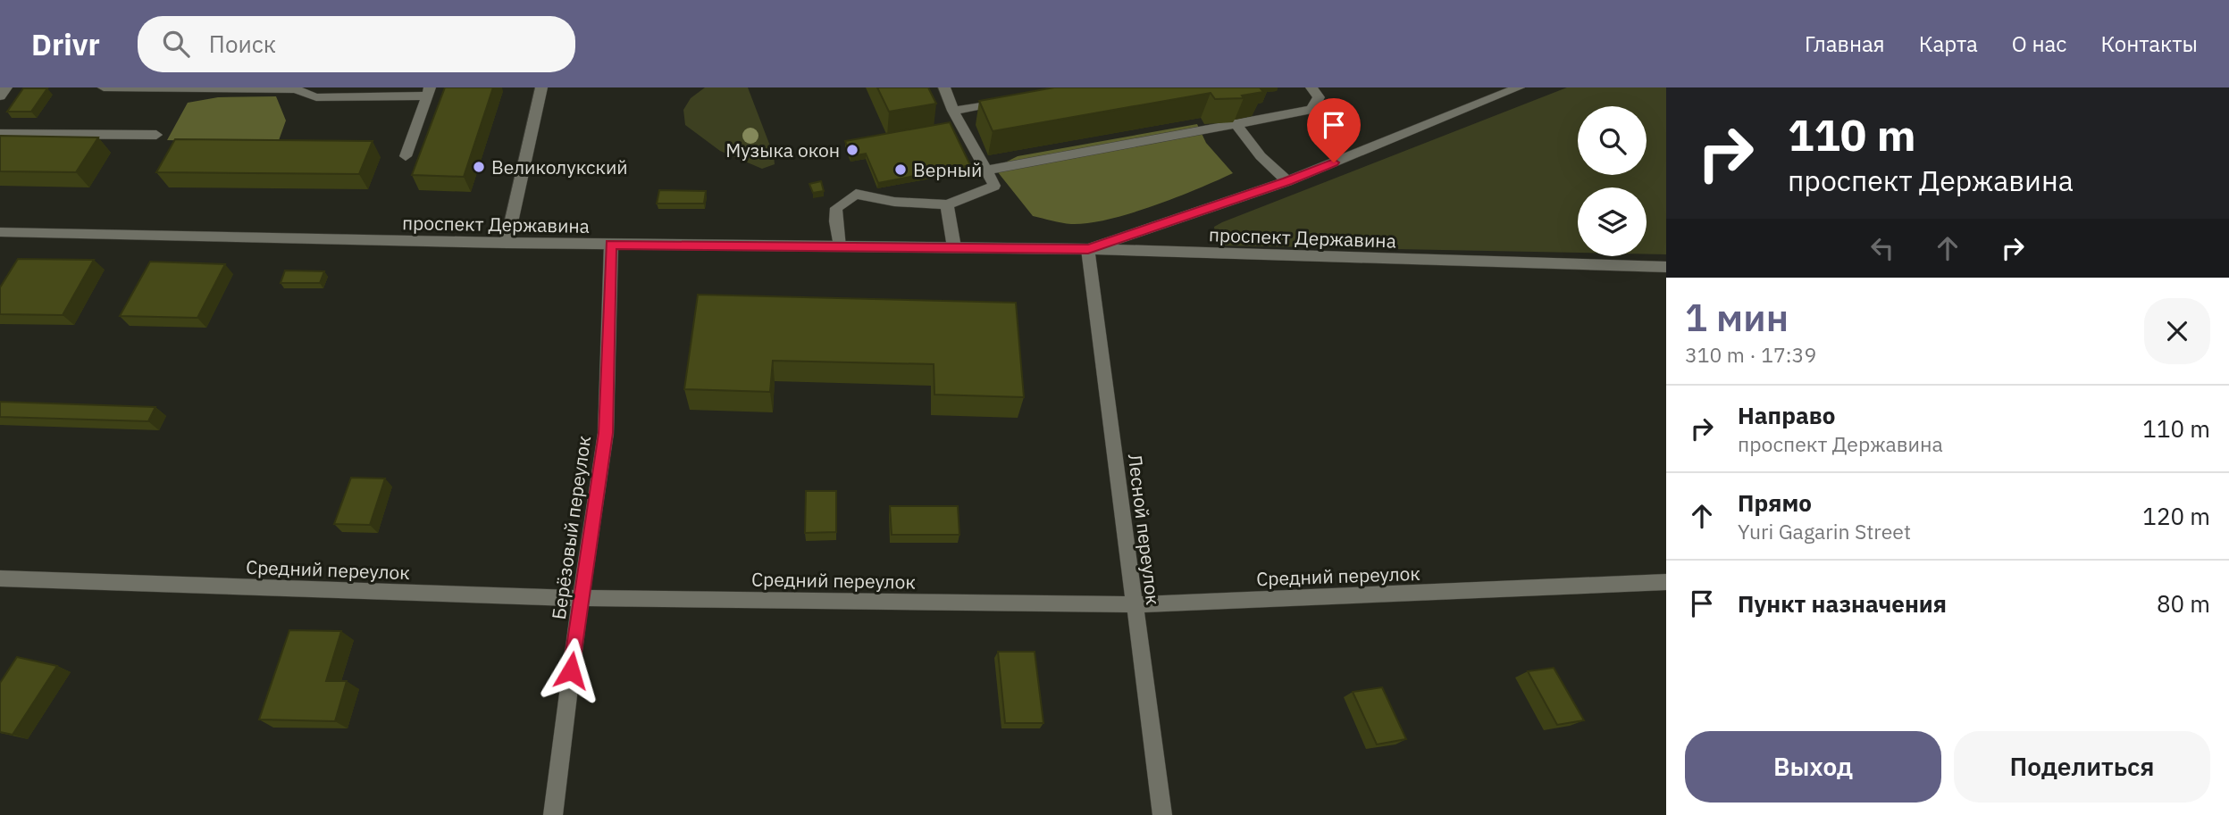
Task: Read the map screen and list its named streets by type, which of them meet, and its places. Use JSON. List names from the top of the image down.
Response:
{
  "streets": {
    "street": [
      "проспект Державина",
      "Берёзовый переулок",
      "Лесной переулок",
      "Средний переулок"
    ]
  },
  "crossings": [
    ["проспект Державина", "Берёзовый переулок"],
    ["проспект Державина", "Лесной переулок"],
    ["Берёзовый переулок", "Средний переулок"],
    ["Лесной переулок", "Средний переулок"]
  ],
  "places": ["Музыка окон", "Великолукский", "Верный"],
  "page": {
    "header": "Drivr",
    "search": "Поиск",
    "nav": [
      "Главная",
      "Карта",
      "О нас",
      "Контакты"
    ],
    "turn": ["110 m", "проспект Державина"],
    "heading": ["1 мин", "310 m · 17:39"],
    "list": [
      {
        "name": "Направо",
        "note": "проспект Державина",
        "value": "110 m"
      },
      {
        "name": "Прямо",
        "note": "Yuri Gagarin Street",
        "value": "120 m"
      },
      {
        "name": "Пункт назначения",
        "value": "80 m"
      }
    ],
    "buttons": ["Выход", "Поделиться"]
  }
}
